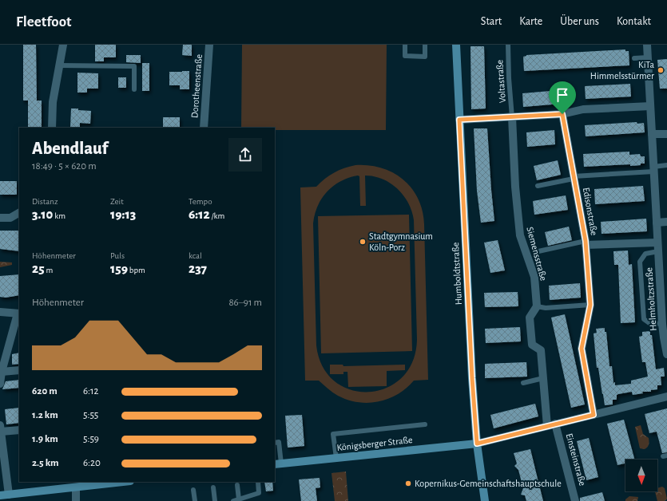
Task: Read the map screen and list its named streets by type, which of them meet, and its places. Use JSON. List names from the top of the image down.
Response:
{
  "streets": {
    "street": [
      "Dorotheenstraße",
      "Edisonstraße",
      "Siemensstraße",
      "Humboldtstraße",
      "Helmholtzstraße",
      "Königsberger Straße",
      "Einsteinstraße"
    ],
    "lane": ["Voltastraße"]
  },
  "crossings": [
    ["Voltastraße", "Siemensstraße"],
    ["Humboldtstraße", "Königsberger Straße"]
  ],
  "places": ["KiTa Himmelsstürmer", "Stadtgymnasium Köln-Porz", "Kopernikus-Gemeinschaftshauptschule"],
  "north": "bottom",
  "page": {
    "header": "Fleetfoot",
    "nav": [
      "Start",
      "Karte",
      "Über uns",
      "Kontakt"
    ],
    "heading": ["Abendlauf", "18:49 · 5 × 620 m"],
    "stats": [
      ["Distanz", "3.10 km"],
      ["Zeit", "19:13"],
      ["Tempo", "6:12 /km"],
      ["Höhenmeter", "25 m"],
      ["Puls", "159 bpm"],
      ["kcal", "237"]
    ],
    "chart": ["Höhenmeter", "86–91 m"],
    "list": [
      {
        "name": "620 m",
        "note": "6:12"
      },
      {
        "name": "1.2 km",
        "note": "5:55"
      },
      {
        "name": "1.9 km",
        "note": "5:59"
      },
      {
        "name": "2.5 km",
        "note": "6:20"
      }
    ]
  }
}
